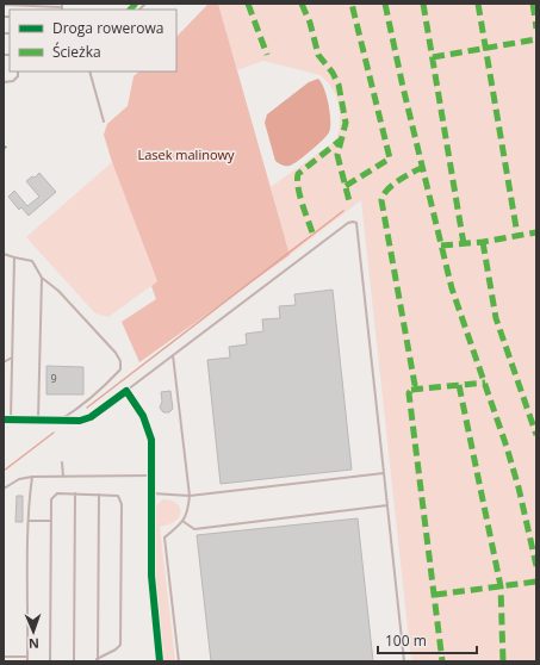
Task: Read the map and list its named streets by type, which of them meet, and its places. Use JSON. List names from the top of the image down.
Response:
{
  "parks": ["Lasek malinowy"],
  "house_numbers": ["9"],
  "legend": ["Droga rowerowa", "Ścieżka"],
  "scale_bar": "100 m",
  "north": "bottom"
}
